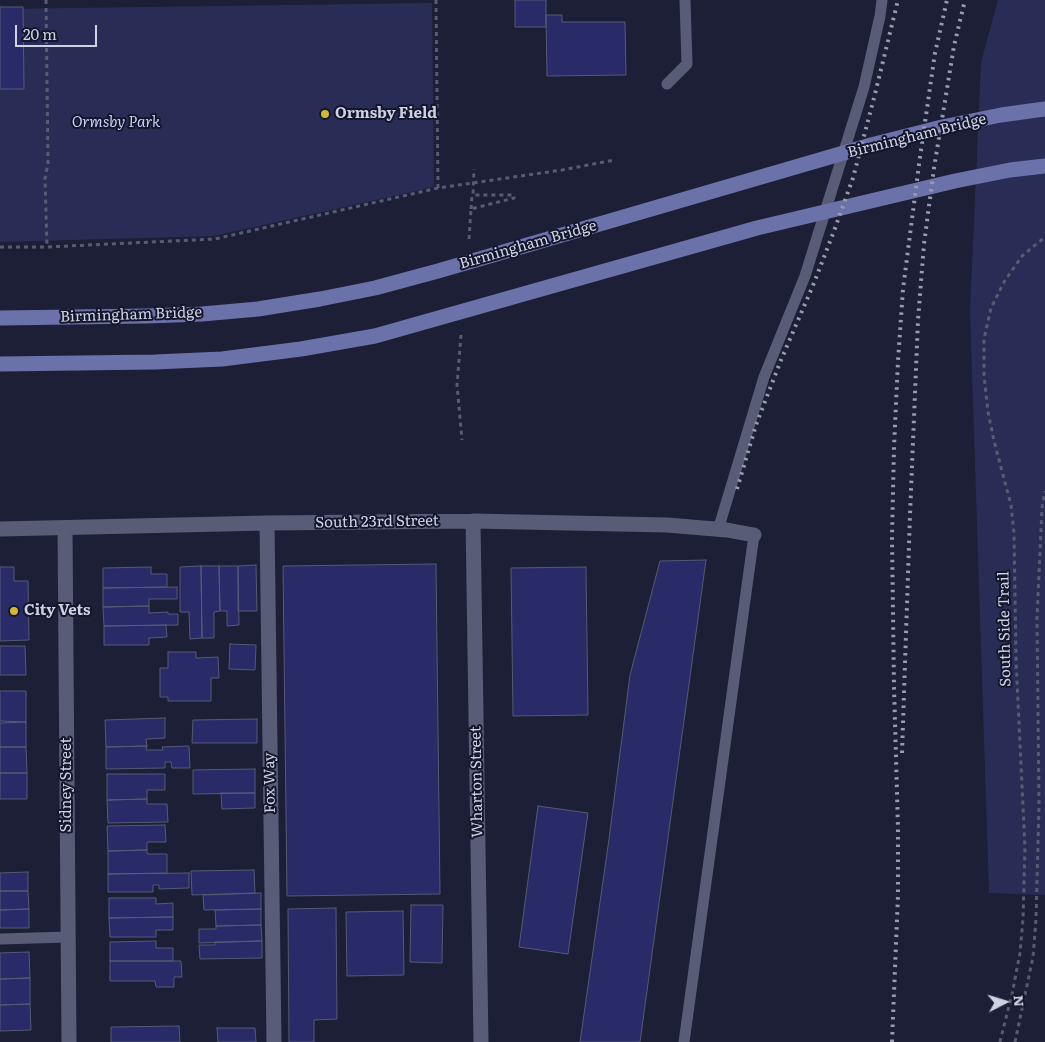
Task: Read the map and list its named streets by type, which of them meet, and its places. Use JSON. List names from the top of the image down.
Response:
{
  "streets": {
    "main road": ["Birmingham Bridge"],
    "street": [
      "South 23rd Street",
      "Wharton Street",
      "Fox Way",
      "Sidney Street"
    ],
    "path": ["South Side Trail"]
  },
  "crossings": [
    ["South 23rd Street", "Wharton Street"],
    ["South 23rd Street", "Fox Way"],
    ["South 23rd Street", "Sidney Street"]
  ],
  "parks": ["Ormsby Park"],
  "places": ["Ormsby Field", "City Vets"],
  "scale_bar": "20 m",
  "north": "right"
}
